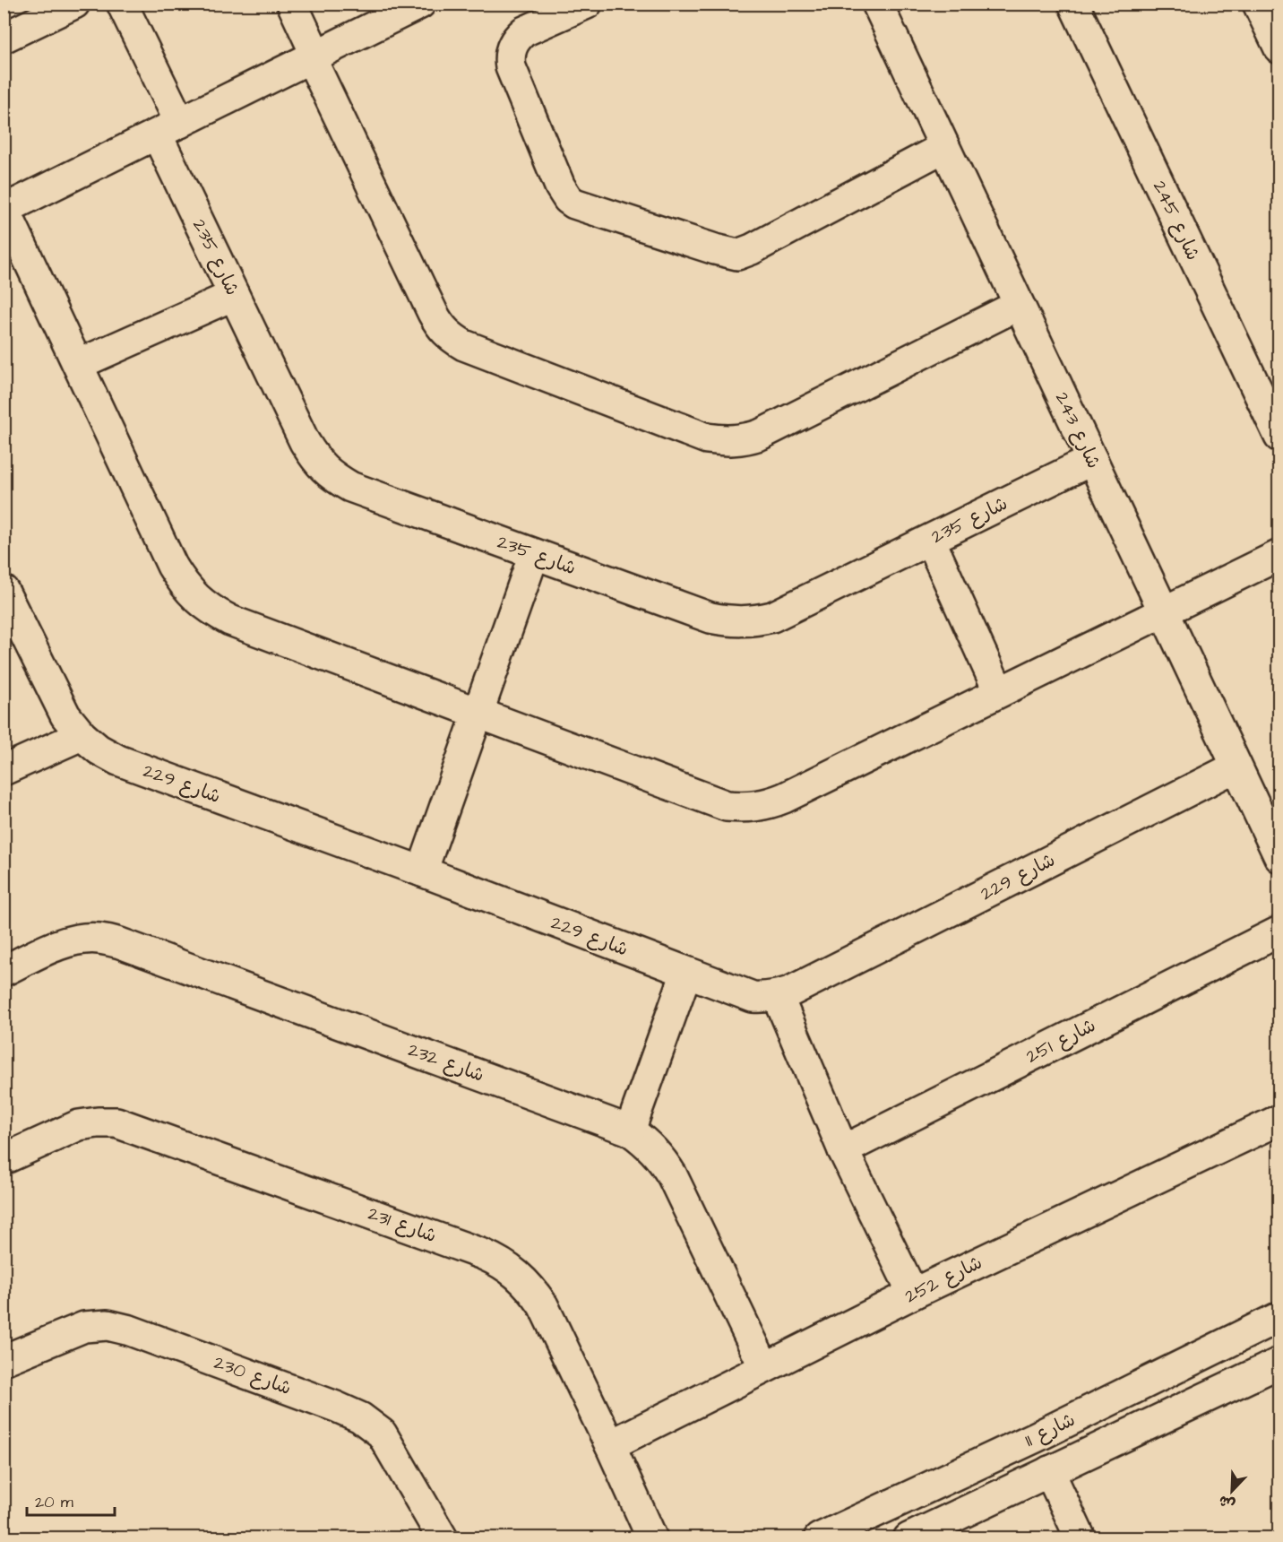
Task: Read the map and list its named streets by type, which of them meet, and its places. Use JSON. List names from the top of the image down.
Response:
{
  "streets": {
    "street": [
      "شارع 245",
      "شارع 235",
      "شارع 243",
      "شارع 229",
      "شارع 251",
      "شارع 232",
      "شارع 231",
      "شارع 252",
      "شارع 230",
      "شارع 11"
    ]
  },
  "crossings": [
    ["شارع 235", "شارع 243"],
    ["شارع 243", "شارع 229"],
    ["شارع 232", "شارع 252"],
    ["شارع 231", "شارع 252"]
  ],
  "scale_bar": "20 m",
  "north": "bottom left"
}
